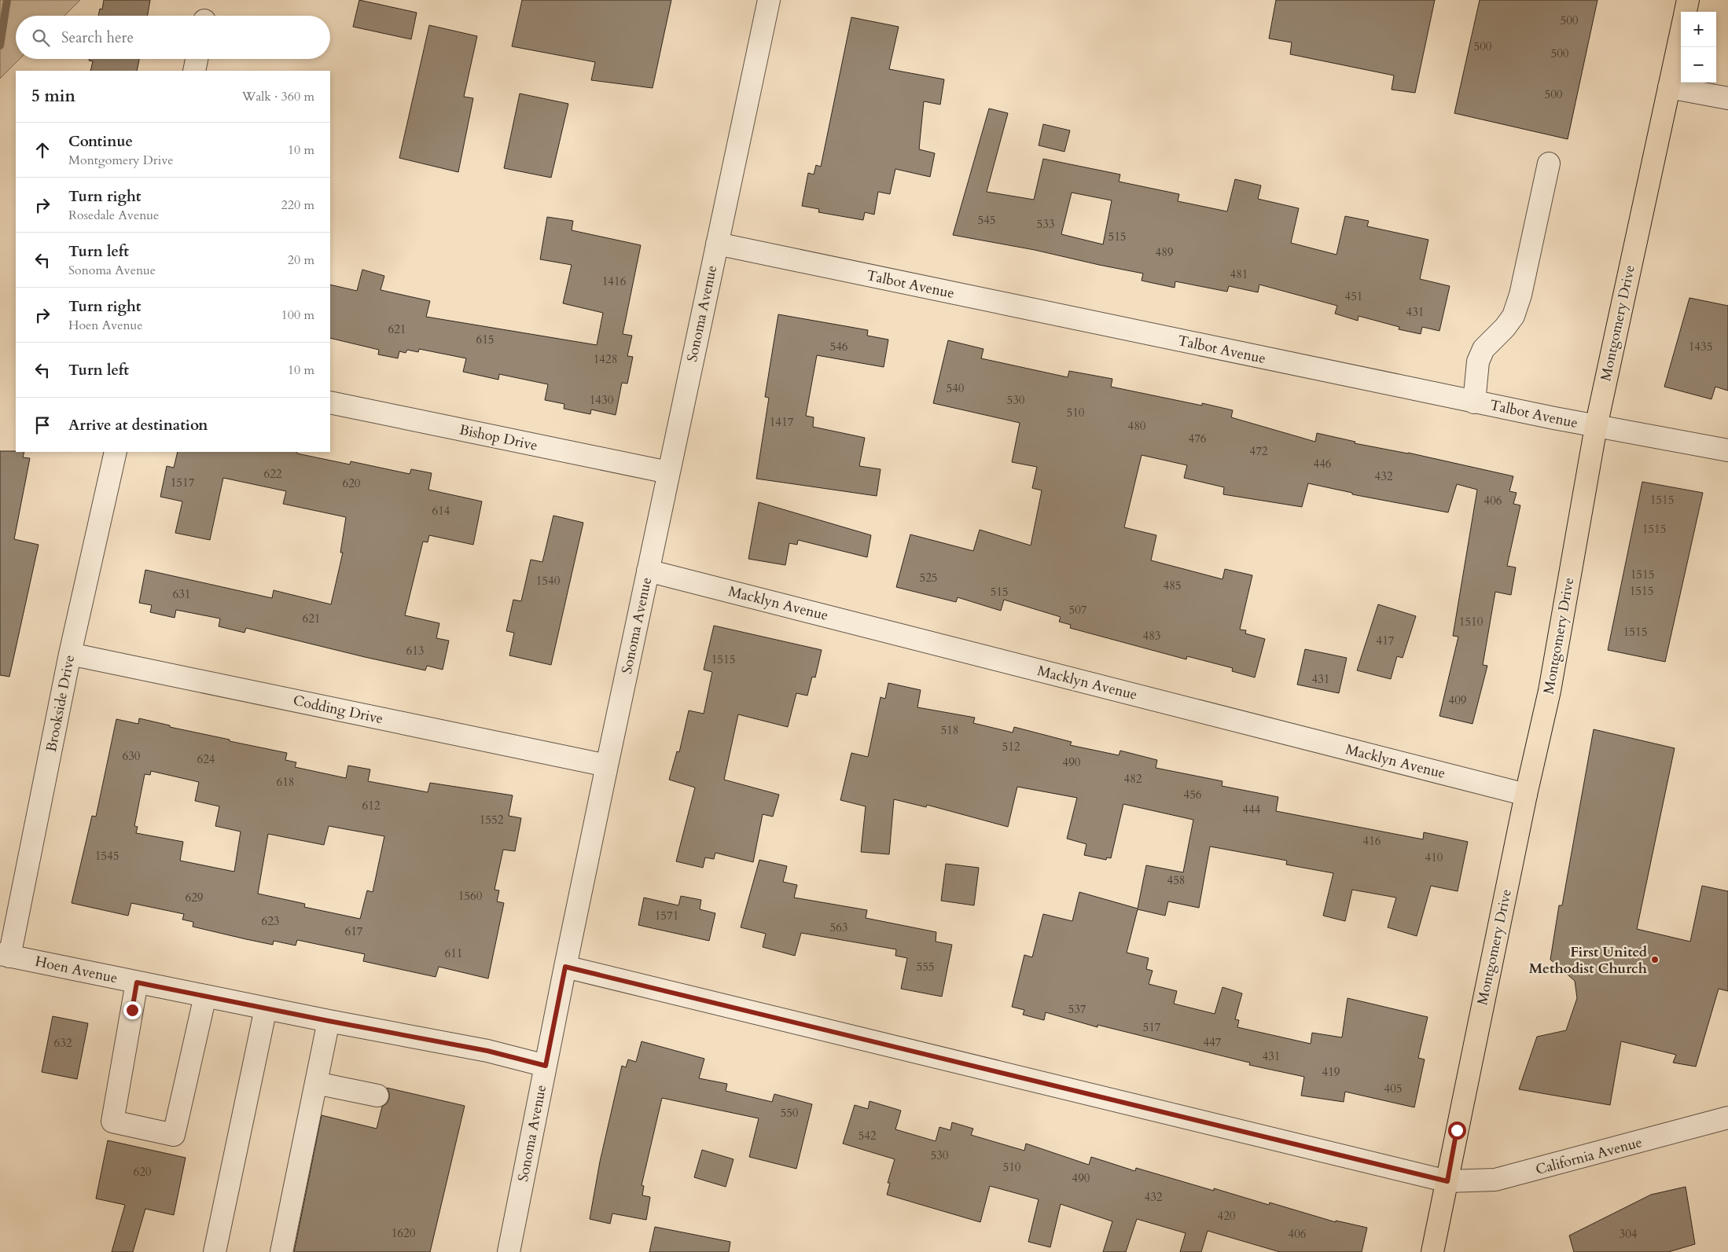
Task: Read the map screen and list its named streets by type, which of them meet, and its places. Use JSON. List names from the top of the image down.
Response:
{
  "streets": {
    "main road": ["Montgomery Drive"],
    "street": [
      "Talbot Avenue",
      "Sonoma Avenue",
      "Bishop Drive",
      "Macklyn Avenue",
      "Brookside Drive",
      "Codding Drive",
      "Hoen Avenue",
      "California Avenue"
    ]
  },
  "crossings": [
    ["Talbot Avenue", "Sonoma Avenue"],
    ["Talbot Avenue", "Montgomery Drive"],
    ["Sonoma Avenue", "Bishop Drive"],
    ["Sonoma Avenue", "Macklyn Avenue"],
    ["Sonoma Avenue", "Codding Drive"],
    ["Sonoma Avenue", "Hoen Avenue"],
    ["Sonoma Avenue", "California Avenue"],
    ["Montgomery Drive", "Macklyn Avenue"],
    ["Montgomery Drive", "California Avenue"],
    ["Brookside Drive", "Codding Drive"],
    ["Brookside Drive", "Hoen Avenue"]
  ],
  "places": ["First United Methodist Church"],
  "house_numbers": [
    "500",
    "500",
    "500",
    "500",
    "545",
    "533",
    "515",
    "489",
    "481",
    "1416",
    "451",
    "431",
    "621",
    "615",
    "546",
    "1435",
    "1428",
    "540",
    "1430",
    "530",
    "510",
    "1417",
    "480",
    "476",
    "472",
    "446",
    "622",
    "432",
    "1517",
    "620",
    "1515",
    "406",
    "614",
    "1515",
    "1515",
    "525",
    "1540",
    "485",
    "1515",
    "515",
    "631",
    "507",
    "621",
    "1510",
    "1515",
    "483",
    "417",
    "613",
    "1515",
    "431",
    "409",
    "518",
    "512",
    "630",
    "624",
    "490",
    "482",
    "618",
    "456",
    "612",
    "444",
    "1552",
    "416",
    "1545",
    "410",
    "458",
    "1560",
    "629",
    "1571",
    "623",
    "563",
    "617",
    "611",
    "555",
    "537",
    "517",
    "447",
    "632",
    "431",
    "419",
    "405",
    "550",
    "542",
    "530",
    "510",
    "620",
    "490",
    "432",
    "420",
    "1620",
    "406",
    "304"
  ],
  "page": {
    "map_buttons": ["+", "−"],
    "search": "Search here",
    "heading": ["5 min", "Walk · 360 m"],
    "list": [
      ["Continue", "Montgomery Drive", "10 m"],
      ["Turn right", "Rosedale Avenue", "220 m"],
      ["Turn left", "Sonoma Avenue", "20 m"],
      ["Turn right", "Hoen Avenue", "100 m"],
      ["Turn left", "10 m"],
      "Arrive at destination"
    ]
  }
}
